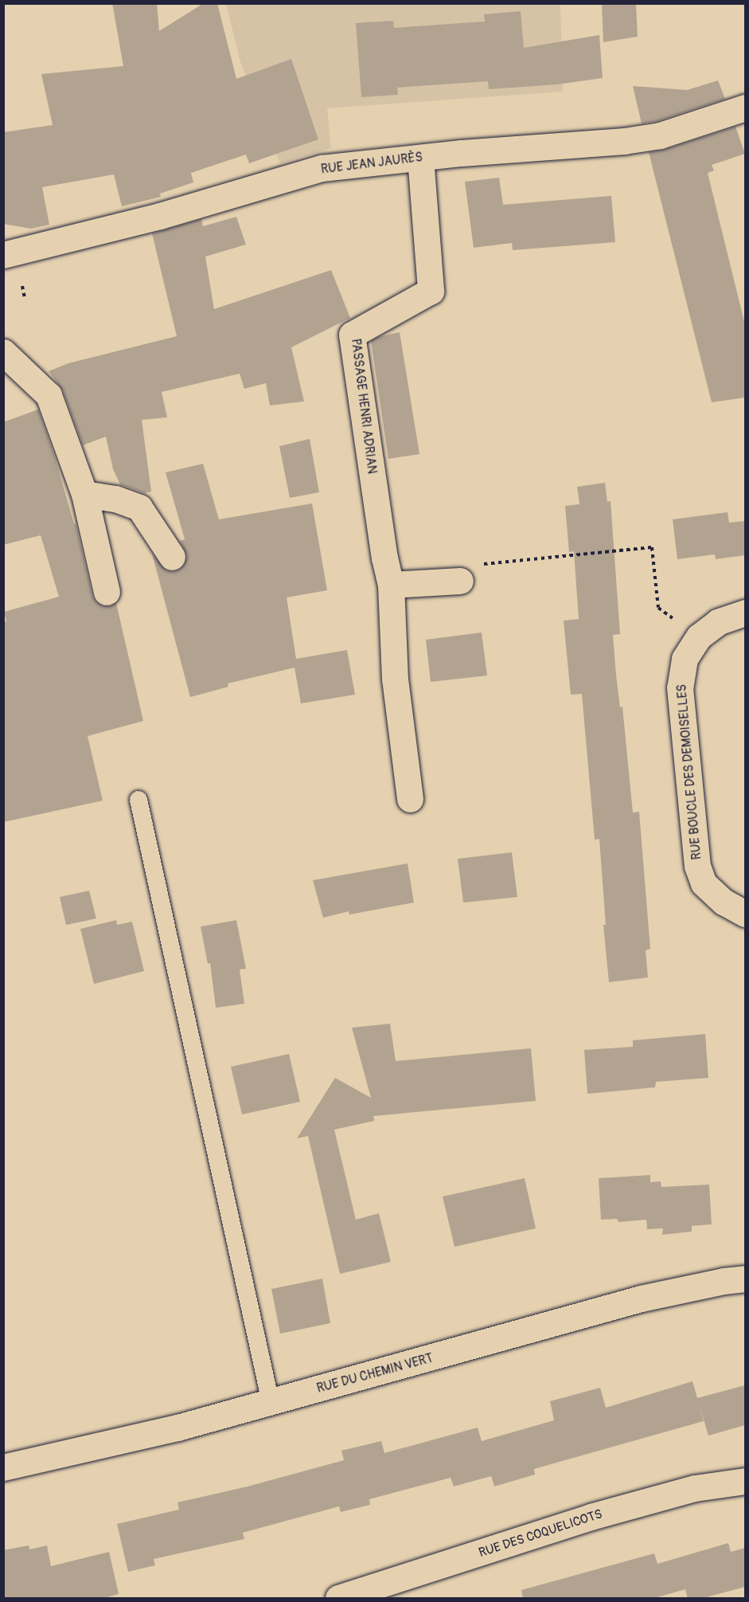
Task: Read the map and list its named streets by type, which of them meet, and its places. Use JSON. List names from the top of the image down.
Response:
{
  "streets": {
    "street": [
      "RUE JEAN JAURÈS",
      "PASSAGE HENRI ADRIAN",
      "RUE BOUCLE DES DEMOISELLES",
      "RUE DU CHEMIN VERT",
      "RUE DES COQUELICOTS"
    ]
  },
  "crossings": [
    ["RUE JEAN JAURÈS", "PASSAGE HENRI ADRIAN"]
  ]
}
